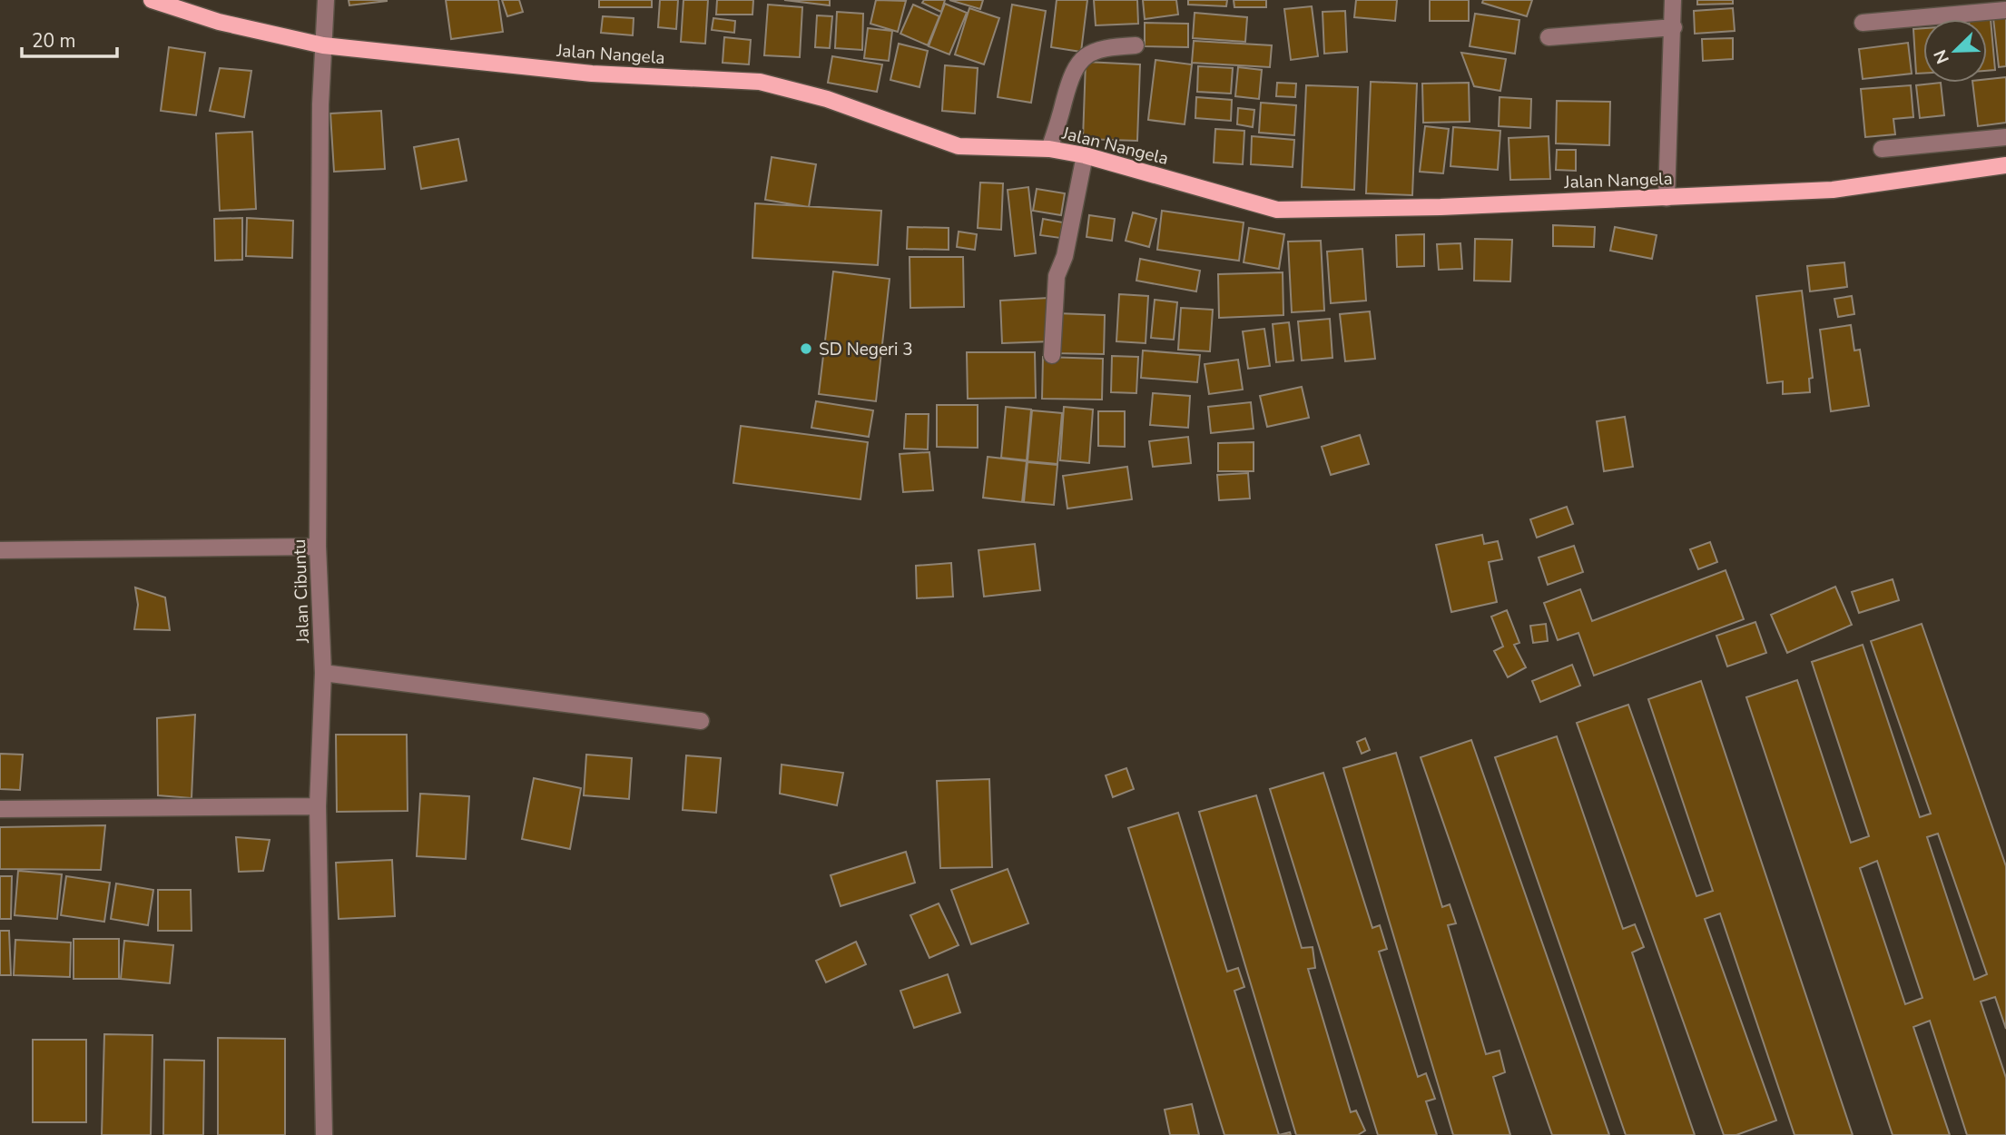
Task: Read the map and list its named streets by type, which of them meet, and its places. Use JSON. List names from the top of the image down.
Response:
{
  "streets": {
    "main road": ["Jalan Nangela"],
    "street": ["Jalan Cibuntu"]
  },
  "crossings": [
    ["Jalan Nangela", "Jalan Cibuntu"]
  ],
  "places": ["SD Negeri 3"],
  "scale_bar": "20 m",
  "north": "bottom left"
}
